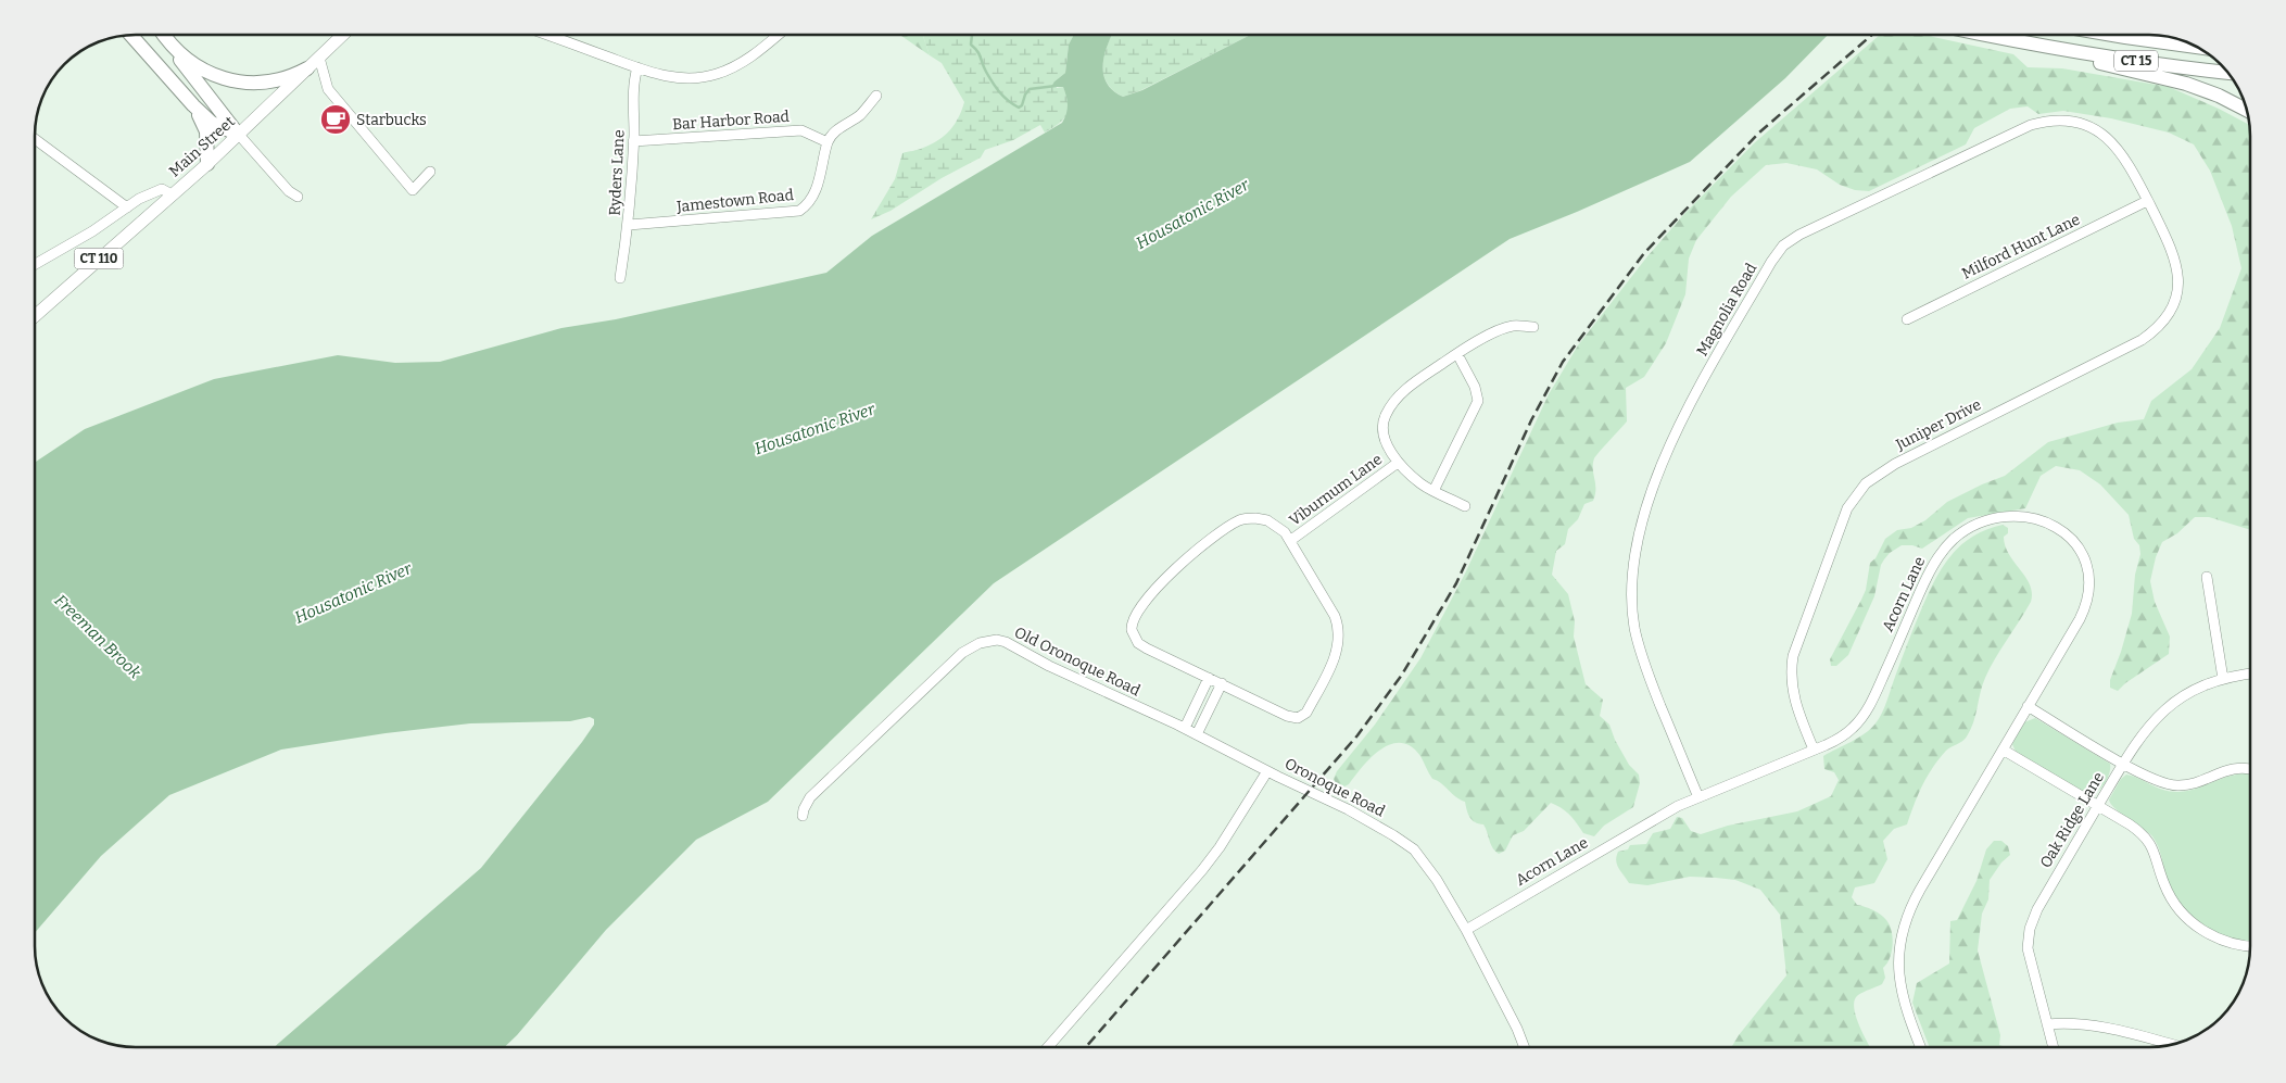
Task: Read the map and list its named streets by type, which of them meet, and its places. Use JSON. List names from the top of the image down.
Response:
{
  "streets": {
    "highway": ["CT 15"],
    "main road": ["Main Street", "CT 110"],
    "street": [
      "Bar Harbor Road",
      "Ryders Lane",
      "Jamestown Road",
      "Milford Hunt Lane",
      "Magnolia Road",
      "Juniper Drive",
      "Viburnum Lane",
      "Acorn Lane",
      "Old Oronoque Road",
      "Oronoque Road",
      "Oak Ridge Lane"
    ]
  },
  "crossings": [
    ["Bar Harbor Road", "Ryders Lane"],
    ["Bar Harbor Road", "Jamestown Road"],
    ["Main Street", "CT 110"],
    ["Ryders Lane", "Jamestown Road"],
    ["Milford Hunt Lane", "Magnolia Road"],
    ["Milford Hunt Lane", "Juniper Drive"],
    ["Magnolia Road", "Juniper Drive"],
    ["Magnolia Road", "Acorn Lane"],
    ["Juniper Drive", "Acorn Lane"],
    ["Acorn Lane", "Oronoque Road"],
    ["Old Oronoque Road", "Oronoque Road"]
  ],
  "water": ["Housatonic River", "Freeman Brook"],
  "places": {
    "cafe": ["Starbucks"]
  }
}
